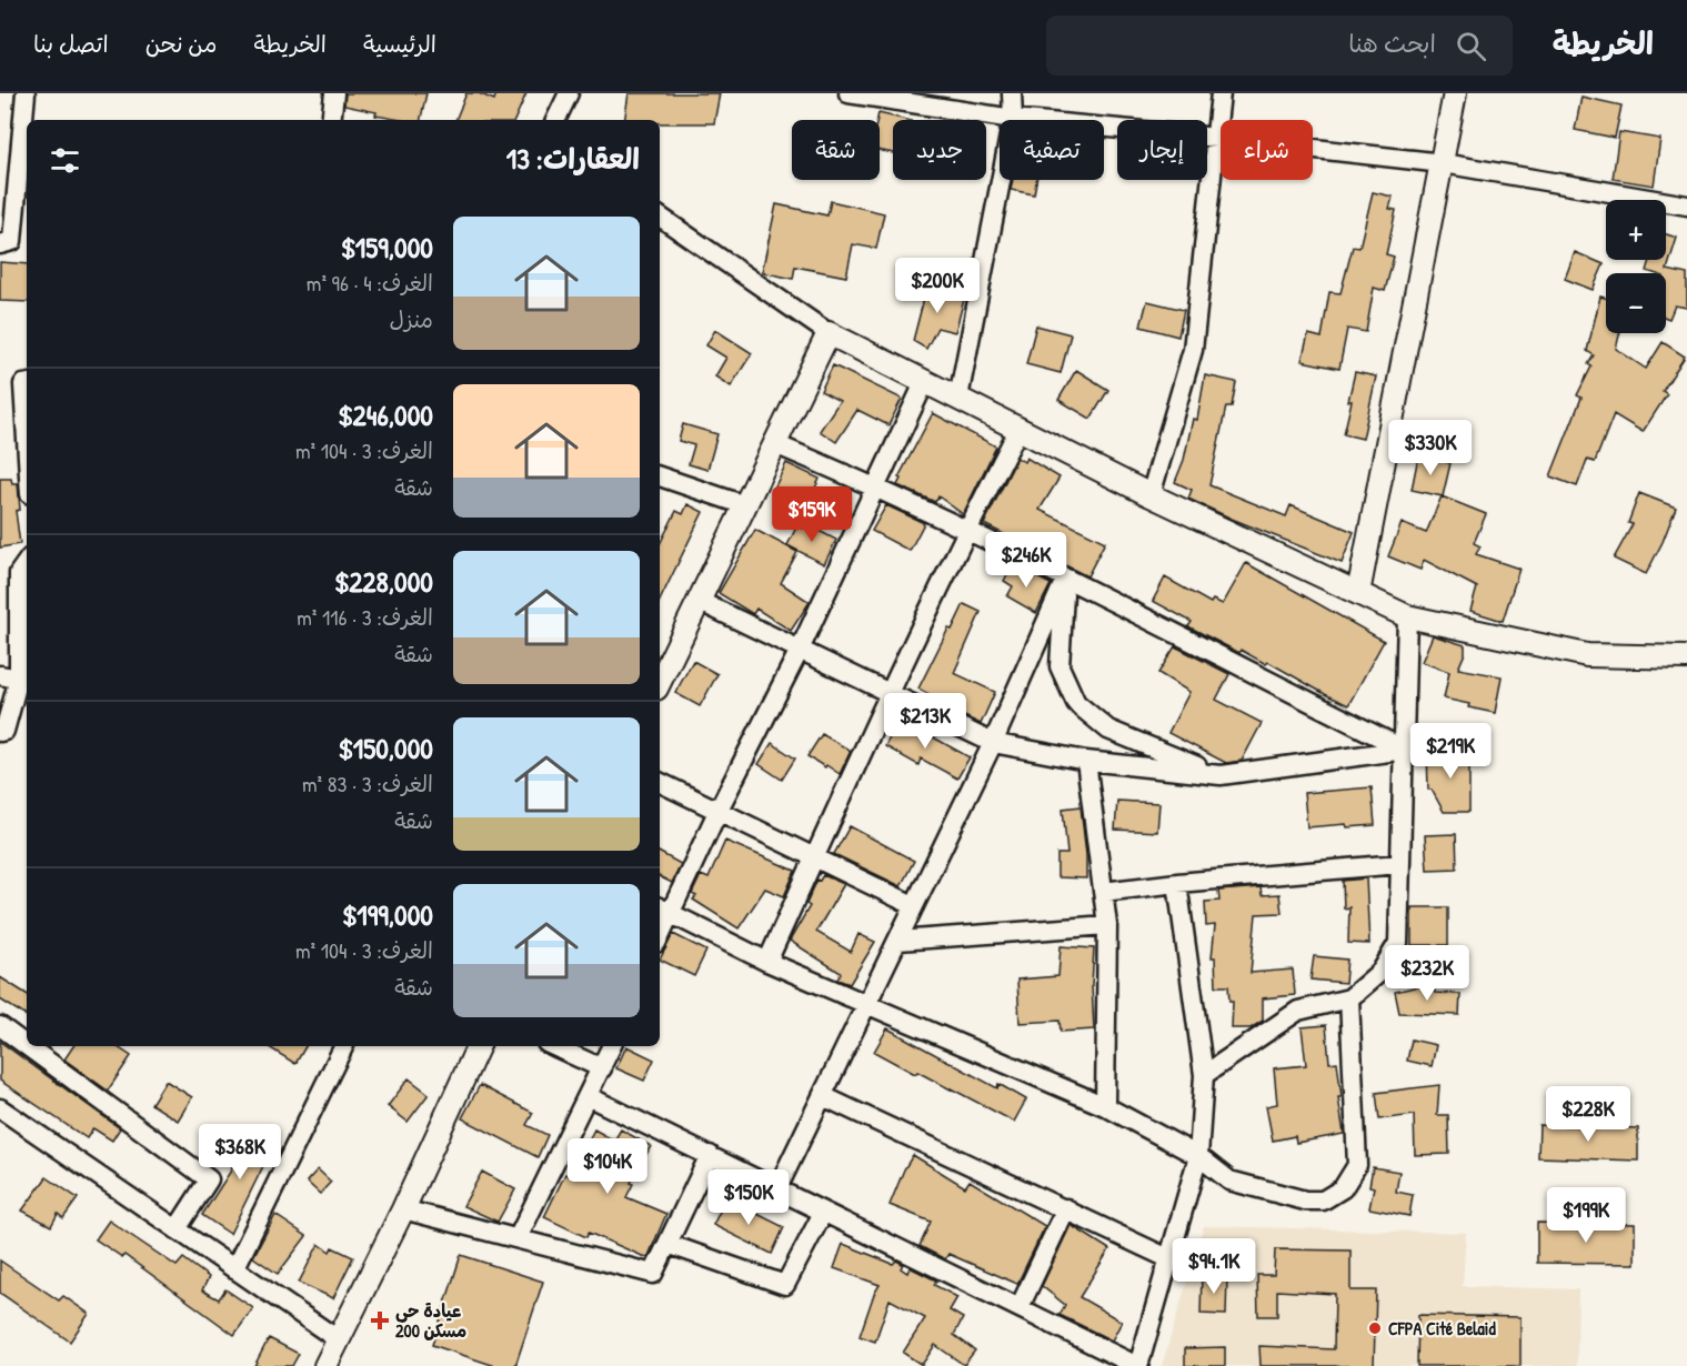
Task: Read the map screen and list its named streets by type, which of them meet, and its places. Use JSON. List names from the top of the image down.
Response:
{
  "places": {
    "health": ["عيادة حي 200 مسكن"],
    "other": ["CFPA Cité Belaid"]
  },
  "page": {
    "header": "الخريطة",
    "search": "ابحث هنا",
    "nav": [
      "الرئيسية",
      "الخريطة",
      "من نحن",
      "اتصل بنا"
    ],
    "chip": [
      "شراء",
      "إيجار",
      "تصفية",
      "جديد",
      "شقة"
    ],
    "heading": "العقارات: 13",
    "map_buttons": ["+", "−"],
    "list": [
      {
        "name": "$159,000",
        "note": "الغرف: 4 · 96 m² · منزل"
      },
      {
        "name": "$246,000",
        "note": "الغرف: 3 · 104 m² · شقة"
      },
      {
        "name": "$228,000",
        "note": "الغرف: 3 · 116 m² · شقة"
      },
      {
        "name": "$150,000",
        "note": "الغرف: 3 · 83 m² · شقة"
      },
      {
        "name": "$199,000",
        "note": "الغرف: 3 · 104 m² · شقة"
      }
    ],
    "price": [
      "$200K",
      "$330K",
      "$159K",
      "$246K",
      "$213K",
      "$219K",
      "$232K",
      "$228K",
      "$368K",
      "$104K",
      "$150K",
      "$199K",
      "$94.1K"
    ]
  }
}
